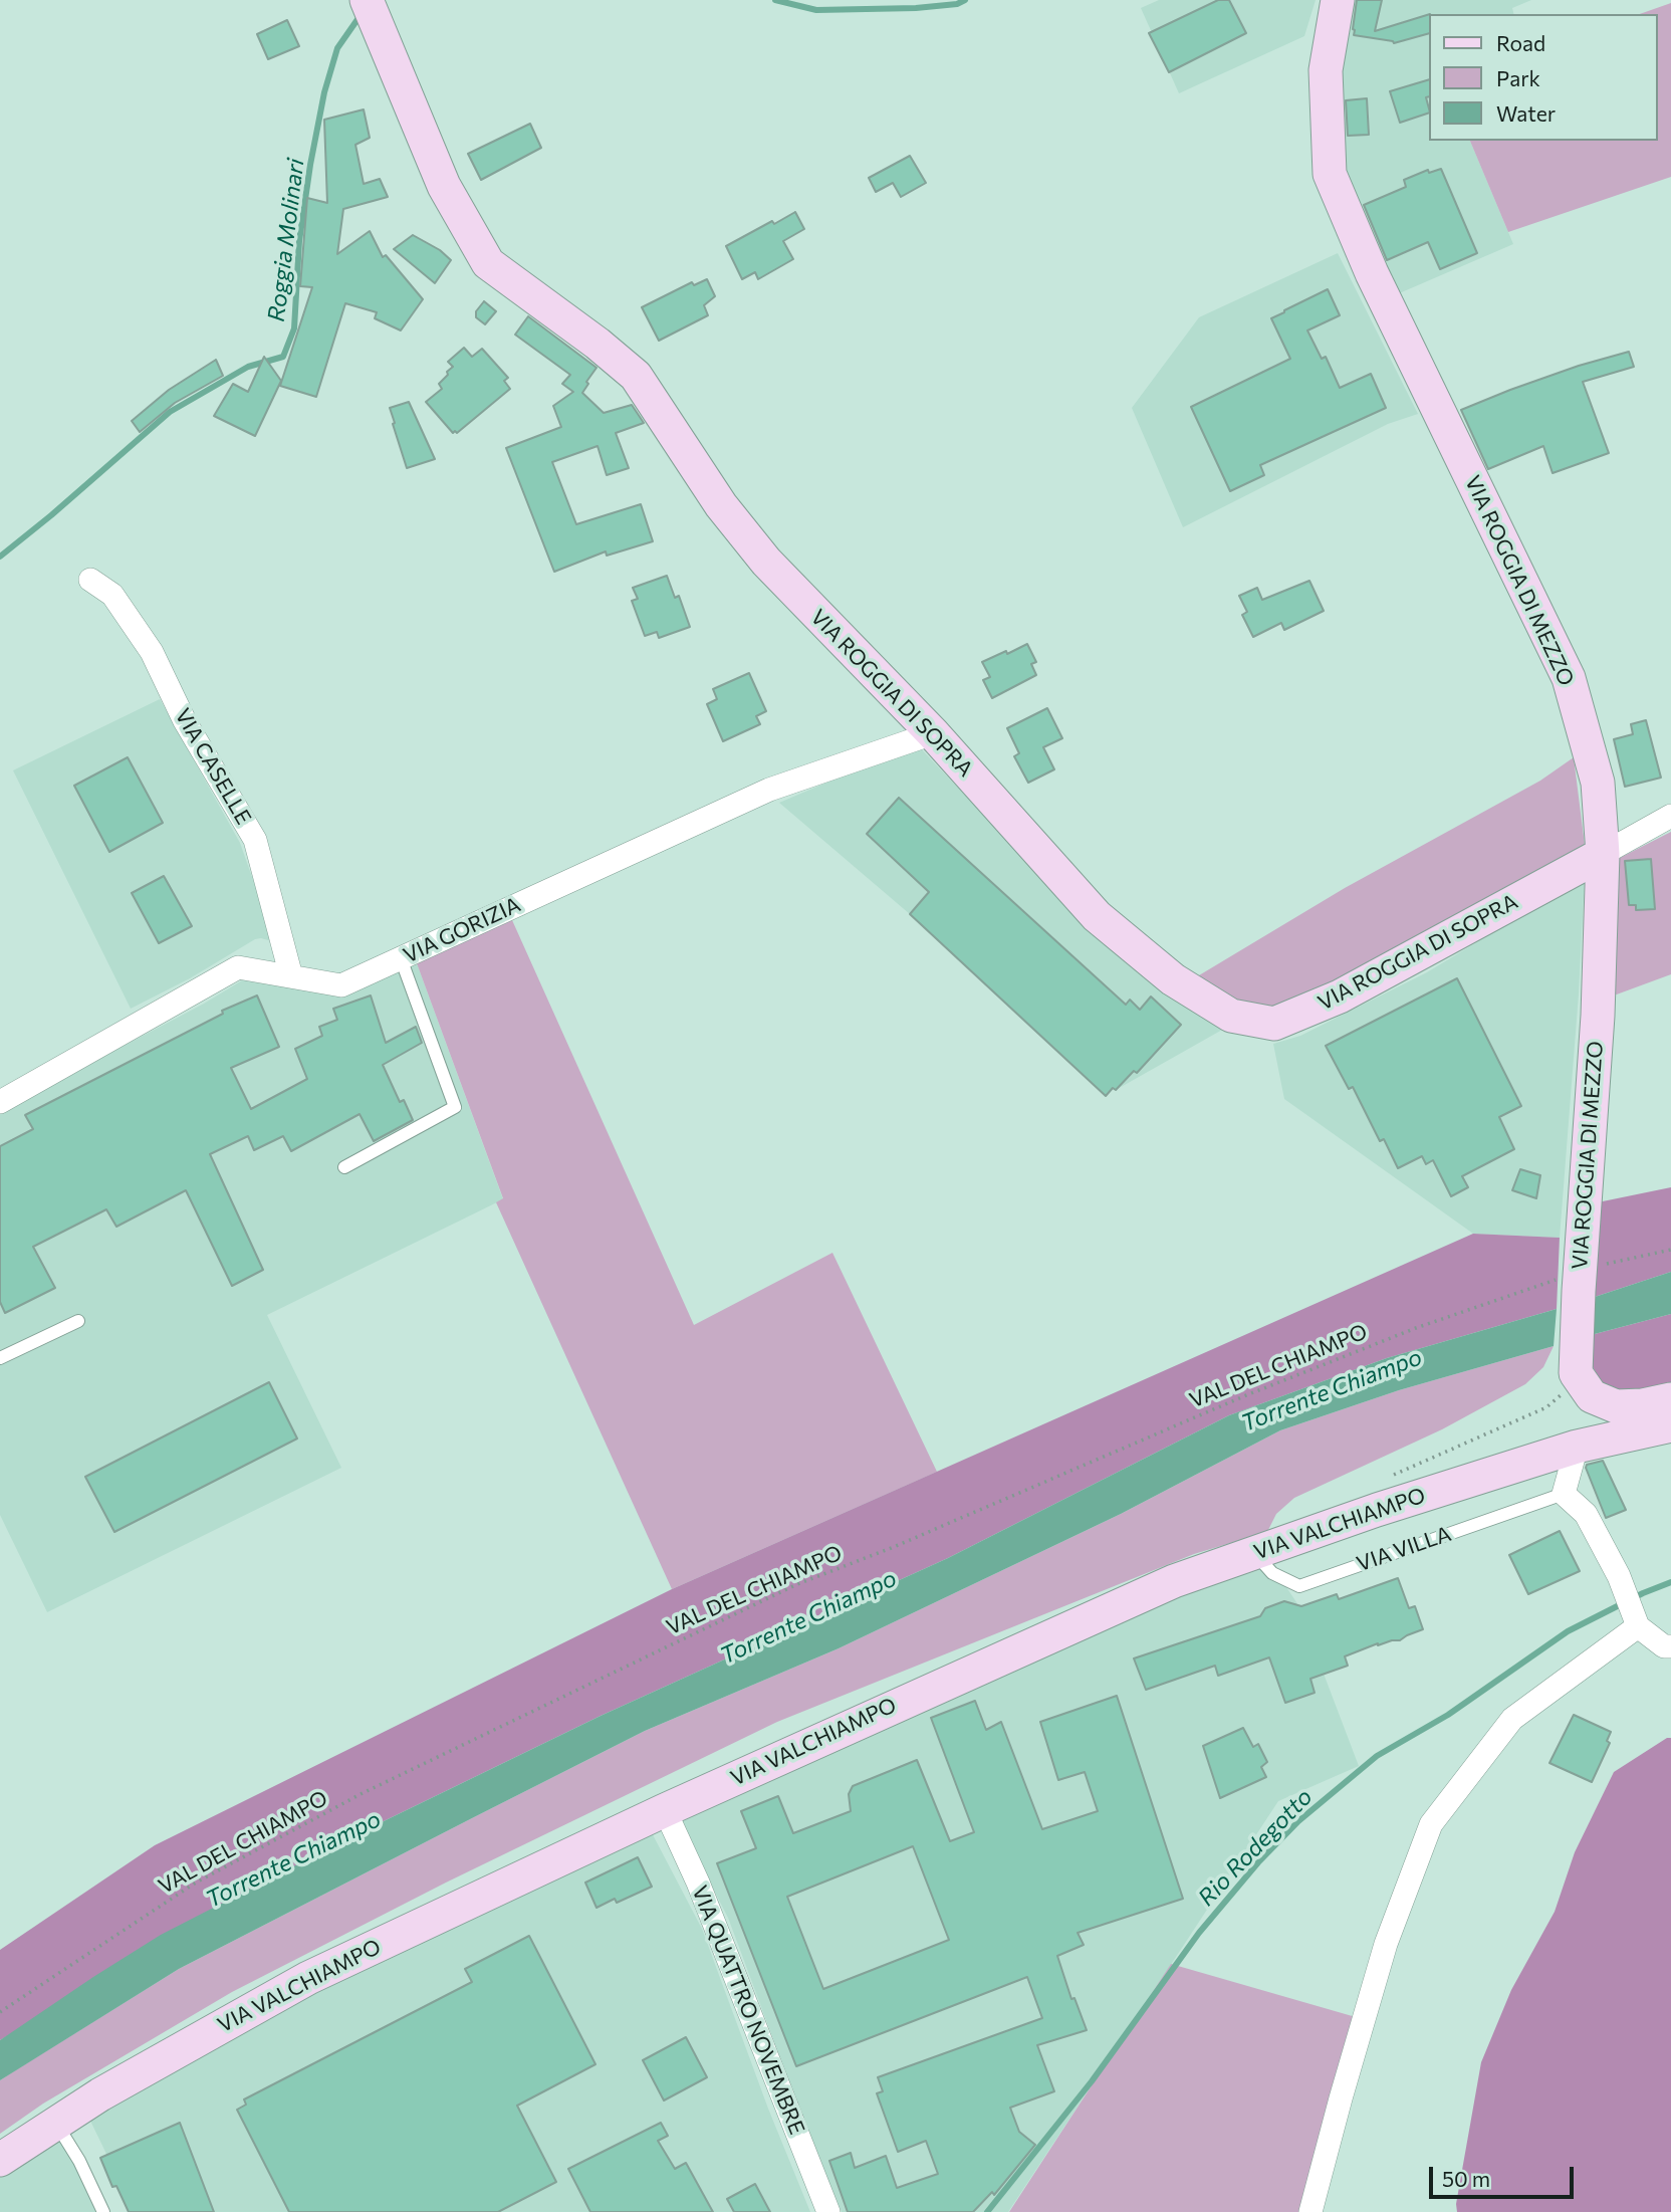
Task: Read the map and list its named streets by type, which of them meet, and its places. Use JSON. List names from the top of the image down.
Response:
{
  "streets": {
    "street": [
      "VIA ROGGIA DI MEZZO",
      "VIA ROGGIA DI SOPRA",
      "VIA CASELLE",
      "VIA GORIZIA",
      "VIA VALCHIAMPO",
      "VIA QUATTRO NOVEMBRE"
    ],
    "lane": ["VIA VILLA"],
    "path": ["VAL DEL CHIAMPO"]
  },
  "crossings": [
    ["VIA ROGGIA DI MEZZO", "VIA ROGGIA DI SOPRA"],
    ["VIA ROGGIA DI MEZZO", "VAL DEL CHIAMPO"],
    ["VIA ROGGIA DI SOPRA", "VIA GORIZIA"],
    ["VIA CASELLE", "VIA GORIZIA"],
    ["VIA VALCHIAMPO", "VIA VILLA"],
    ["VIA VALCHIAMPO", "VIA QUATTRO NOVEMBRE"]
  ],
  "water": ["Roggia Molinari", "Torrente Chiampo", "Rio Rodegotto"],
  "legend": ["Road", "Park", "Water"],
  "scale_bar": "50 m"
}
